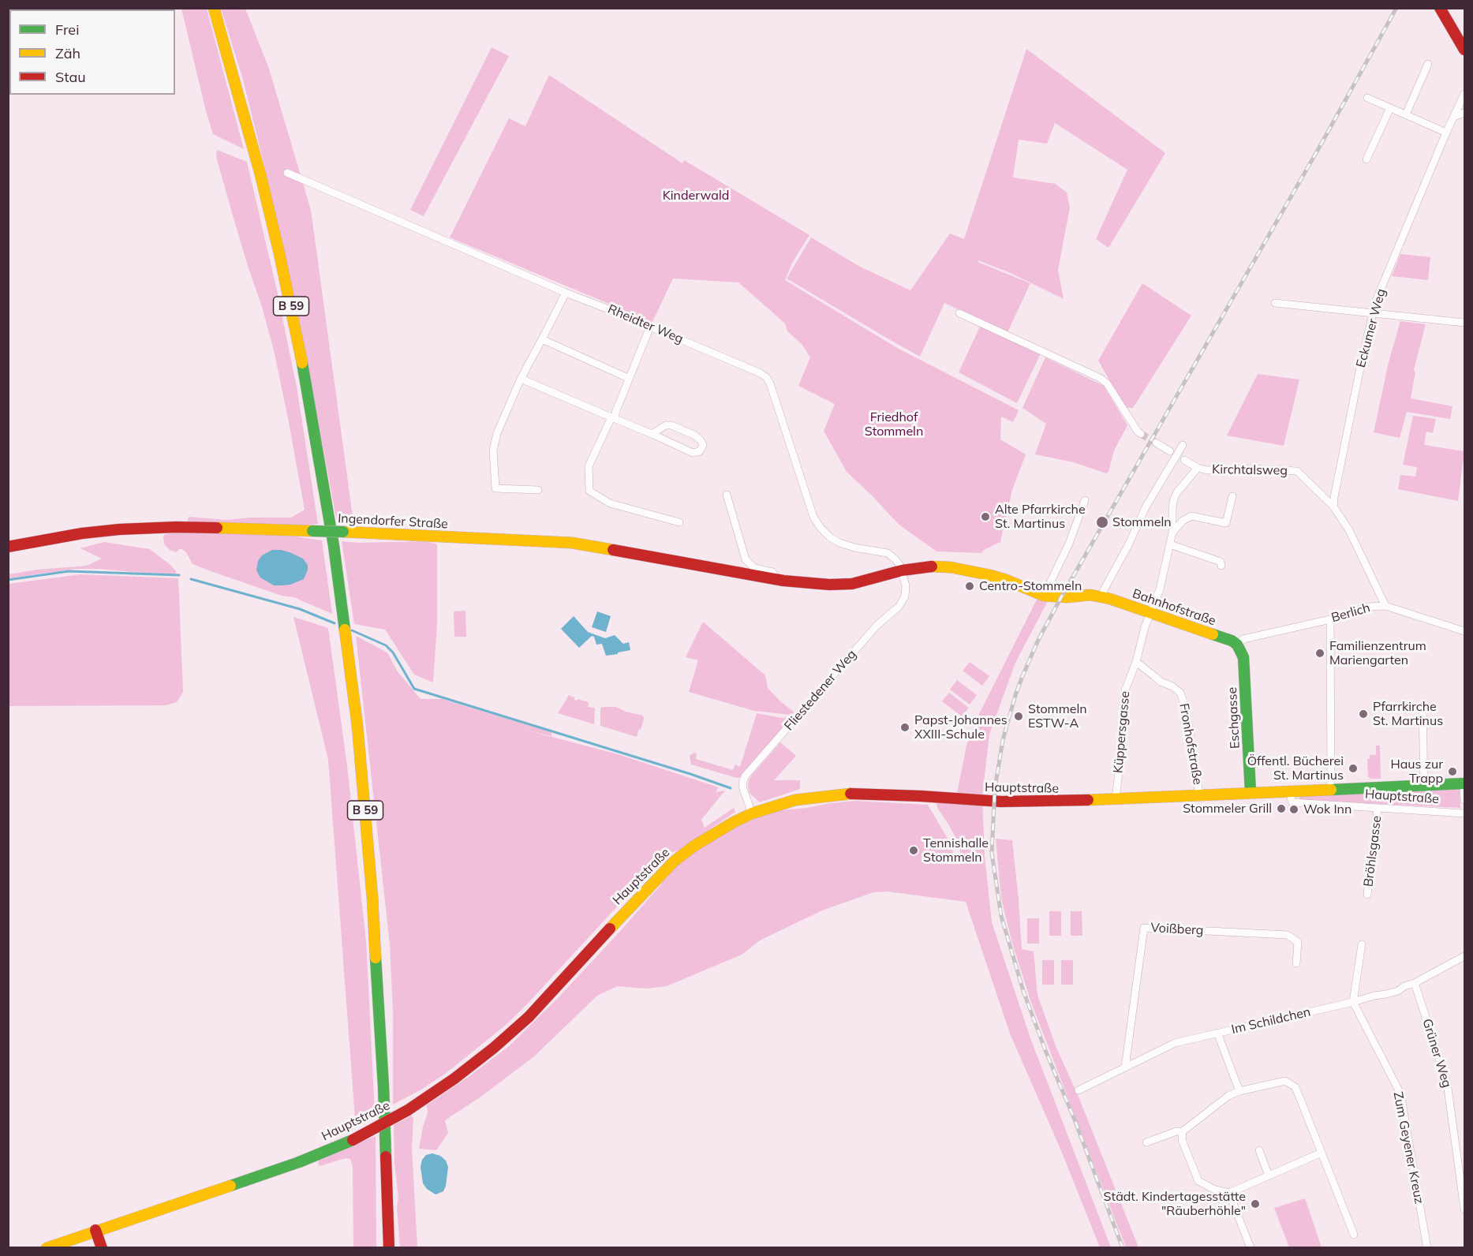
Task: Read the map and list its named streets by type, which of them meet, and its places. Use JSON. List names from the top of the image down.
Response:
{
  "streets": {
    "street": [
      "B 59",
      "Rheidter Weg",
      "Eckumer Weg",
      "Kirchtalsweg",
      "Ingendorfer Straße",
      "Bahnhofstraße",
      "Berlich",
      "Fliestedener Weg",
      "Eschgasse",
      "Küppersgasse",
      "Fronhofstraße",
      "Hauptstraße",
      "Bröhlsgasse",
      "Voißberg",
      "Im Schildchen",
      "Grüner Weg",
      "Zum Geyener Kreuz"
    ]
  },
  "crossings": [
    ["Rheidter Weg", "Ingendorfer Straße"],
    ["Rheidter Weg", "Fliestedener Weg"],
    ["Eckumer Weg", "Kirchtalsweg"],
    ["Kirchtalsweg", "Berlich"],
    ["Kirchtalsweg", "Küppersgasse"],
    ["Ingendorfer Straße", "Bahnhofstraße"],
    ["Ingendorfer Straße", "Fliestedener Weg"],
    ["Bahnhofstraße", "Berlich"],
    ["Bahnhofstraße", "Eschgasse"],
    ["Bahnhofstraße", "Küppersgasse"],
    ["Berlich", "Eschgasse"],
    ["Fliestedener Weg", "Hauptstraße"],
    ["Eschgasse", "Hauptstraße"],
    ["Küppersgasse", "Fronhofstraße"],
    ["Küppersgasse", "Hauptstraße"],
    ["Fronhofstraße", "Hauptstraße"],
    ["Hauptstraße", "Bröhlsgasse"],
    ["Voißberg", "Im Schildchen"],
    ["Im Schildchen", "Grüner Weg"],
    ["Im Schildchen", "Zum Geyener Kreuz"]
  ],
  "parks": ["Kinderwald", "Friedhof Stommeln"],
  "places": [
    "Alte Pfarrkirche St. Martinus",
    "Stommeln",
    "Centro-Stommeln",
    "Familienzentrum Mariengarten",
    "Pfarrkirche St. Martinus",
    "Stommeln ESTW-A",
    "Papst-Johannes XXIII-Schule",
    "Öffentl. Bücherei St. Martinus",
    "Haus zur Trapp",
    "Stommeler Grill",
    "Wok Inn",
    "Tennishalle Stommeln",
    "Städt. Kindertagesstätte \"Räuberhöhle\""
  ],
  "legend": ["Frei", "Zäh", "Stau"]
}
